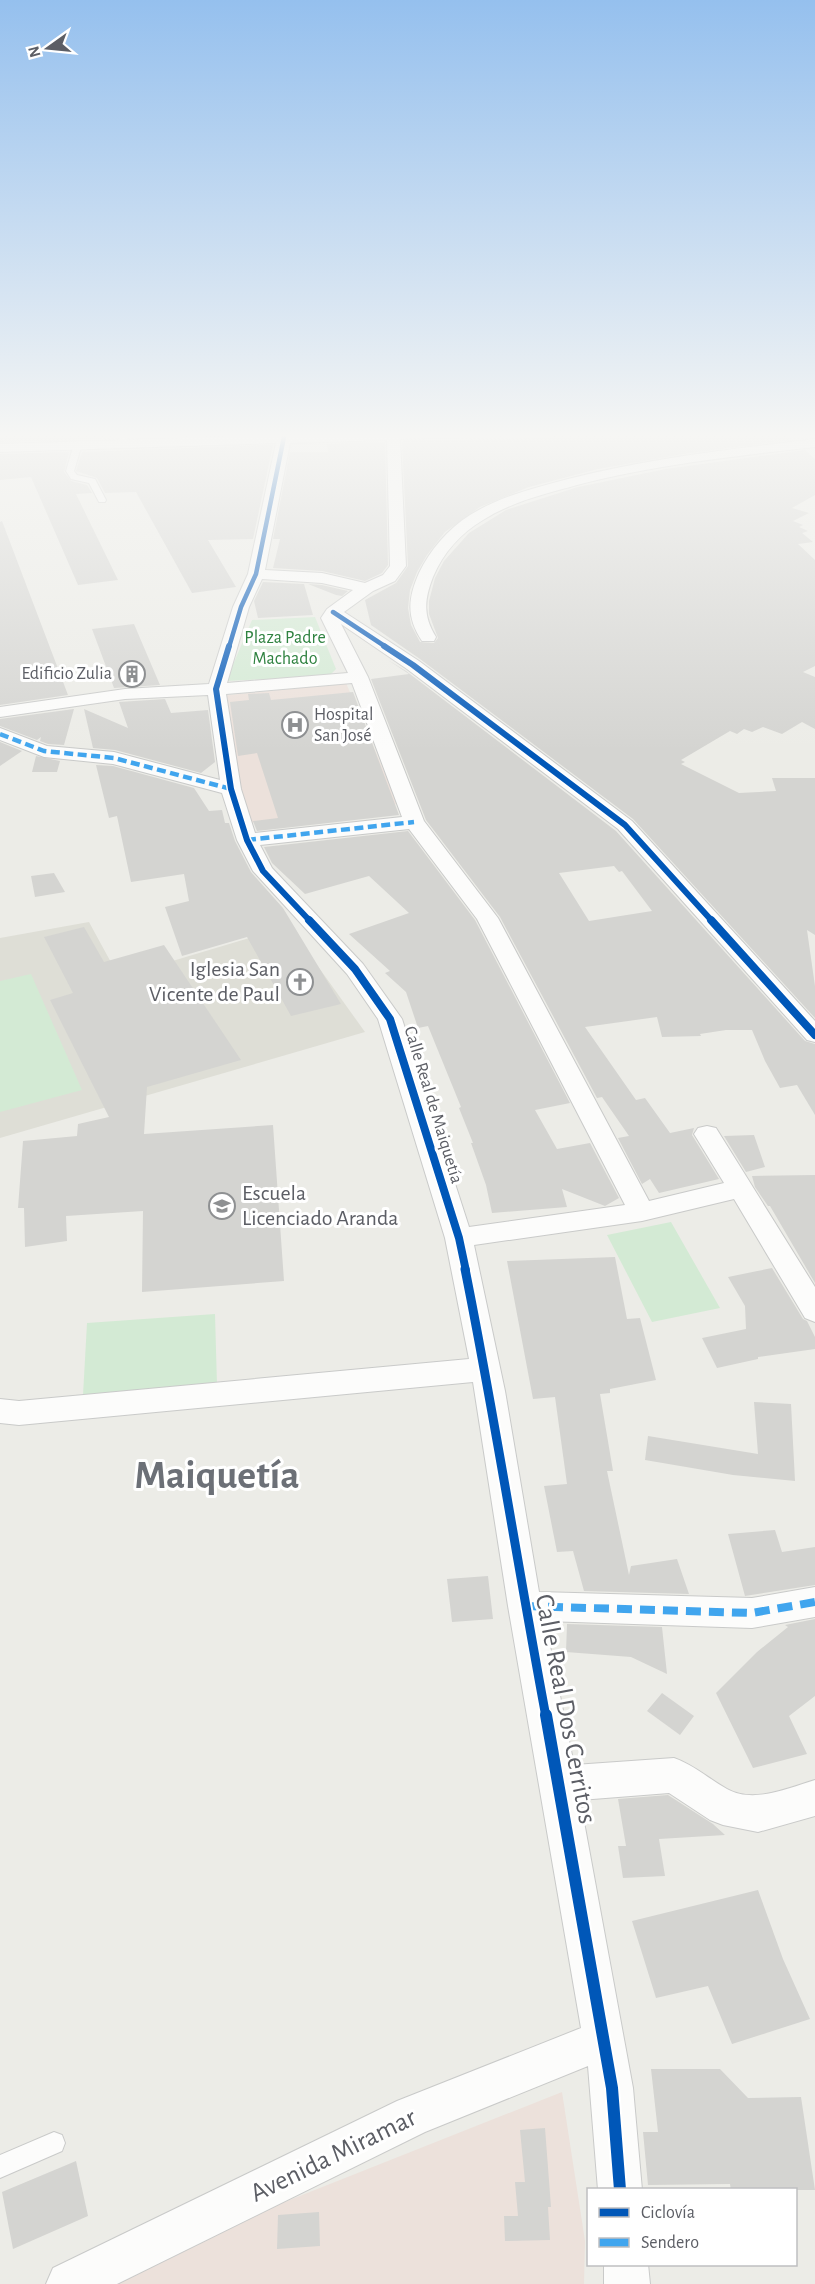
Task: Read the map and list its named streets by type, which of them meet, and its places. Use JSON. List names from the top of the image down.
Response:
{
  "streets": {
    "street": ["Calle Real de Maiquetía", "Calle Real Dos Cerritos", "Avenida Miramar"]
  },
  "crossings": [
    ["Calle Real de Maiquetía", "Calle Real Dos Cerritos"],
    ["Calle Real Dos Cerritos", "Avenida Miramar"]
  ],
  "districts": ["Maiquetía"],
  "parks": ["Plaza Padre Machado"],
  "places": {
    "building": ["Edificio Zulia"],
    "hospital": ["Hospital San José"],
    "church": ["Iglesia San Vicente de Paul"],
    "school or university": ["Escuela Licenciado Aranda"]
  },
  "legend": ["Ciclovía", "Sendero"],
  "north": "left"
}
